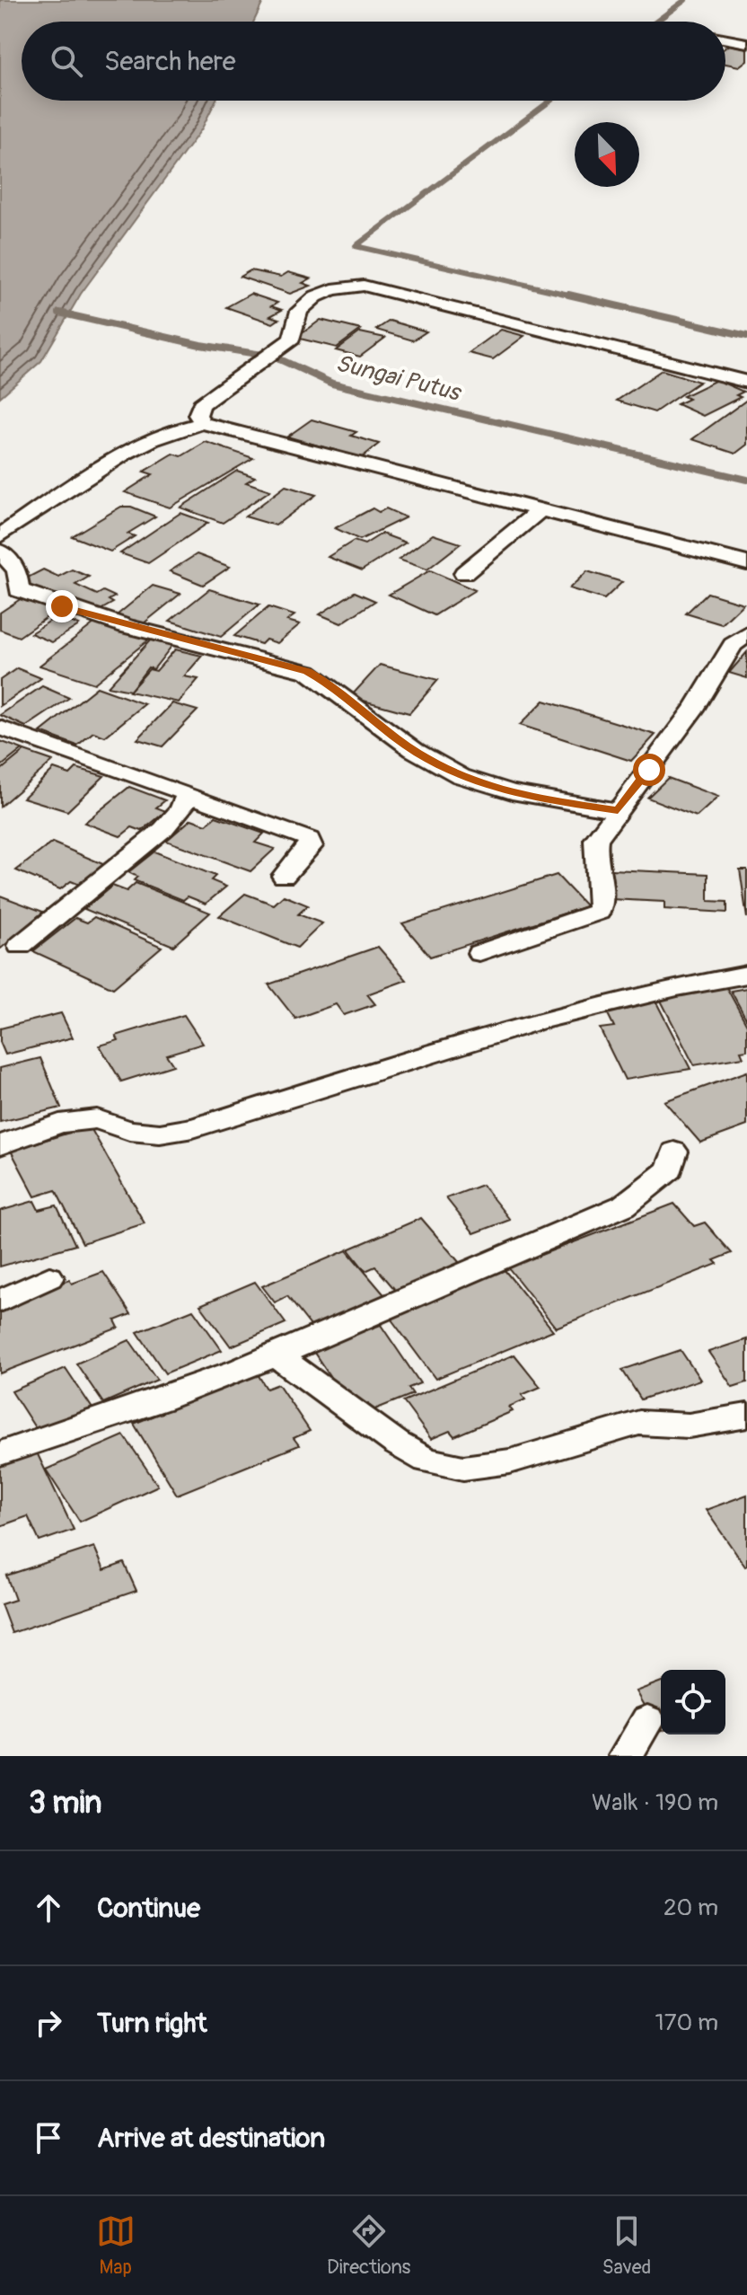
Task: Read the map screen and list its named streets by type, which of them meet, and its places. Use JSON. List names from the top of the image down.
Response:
{
  "water": ["Sungai Putus"],
  "north": "bottom right",
  "page": {
    "search": "Search here",
    "heading": ["3 min", "Walk · 190 m"],
    "list": [
      ["Continue", "20 m"],
      ["Turn right", "170 m"],
      "Arrive at destination"
    ],
    "nav": ["Map", "Directions", "Saved"]
  }
}
